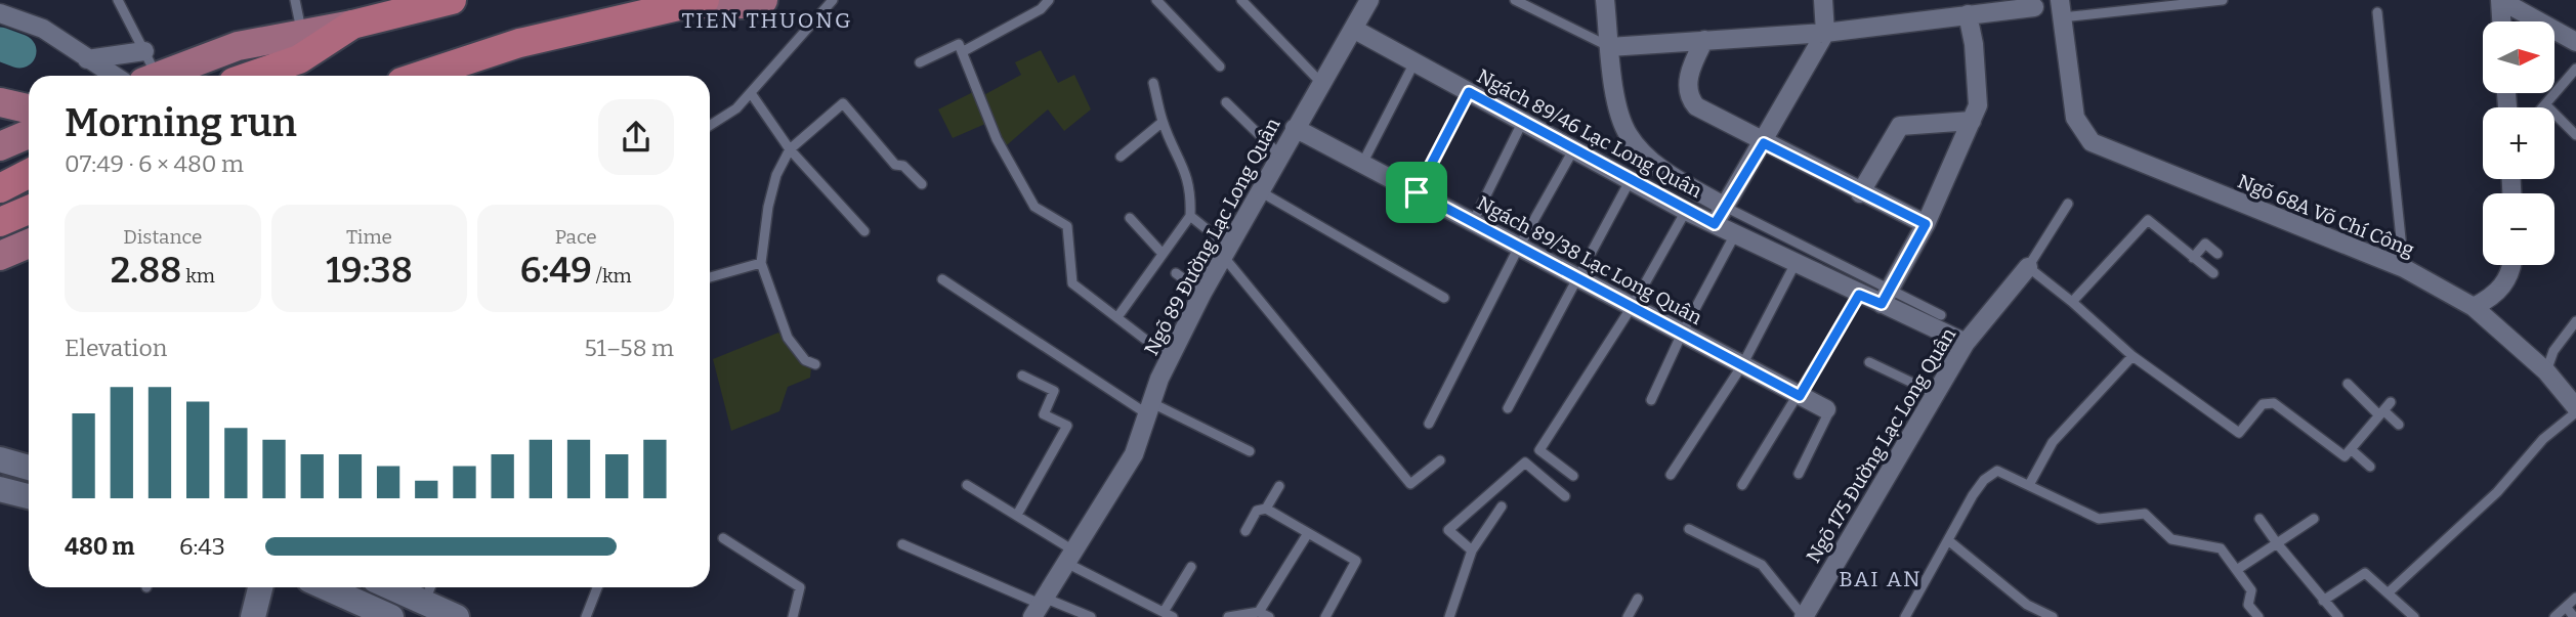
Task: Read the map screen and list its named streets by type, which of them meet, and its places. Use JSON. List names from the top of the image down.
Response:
{
  "streets": {
    "street": [
      "Ngách 89/46 Lạc Long Quân",
      "Ngõ 68A Võ Chí Công",
      "Ngõ 89 Đường Lạc Long Quân",
      "Ngách 89/38 Lạc Long Quân",
      "Ngõ 175 Đường Lạc Long Quân"
    ]
  },
  "crossings": [
    ["Ngách 89/46 Lạc Long Quân", "Ngõ 89 Đường Lạc Long Quân"],
    ["Ngách 89/46 Lạc Long Quân", "Ngõ 175 Đường Lạc Long Quân"],
    ["Ngõ 89 Đường Lạc Long Quân", "Ngách 89/38 Lạc Long Quân"]
  ],
  "districts": ["TIEN THUONG", "BAI AN"],
  "north": "right",
  "page": {
    "map_buttons": ["+", "−"],
    "heading": ["Morning run", "07:49 · 6 × 480 m"],
    "stats": [
      ["Distance", "2.88 km"],
      ["Time", "19:38"],
      ["Pace", "6:49 /km"]
    ],
    "chart": ["Elevation", "51–58 m"],
    "list": [
      {
        "name": "480 m",
        "note": "6:43"
      }
    ]
  }
}
